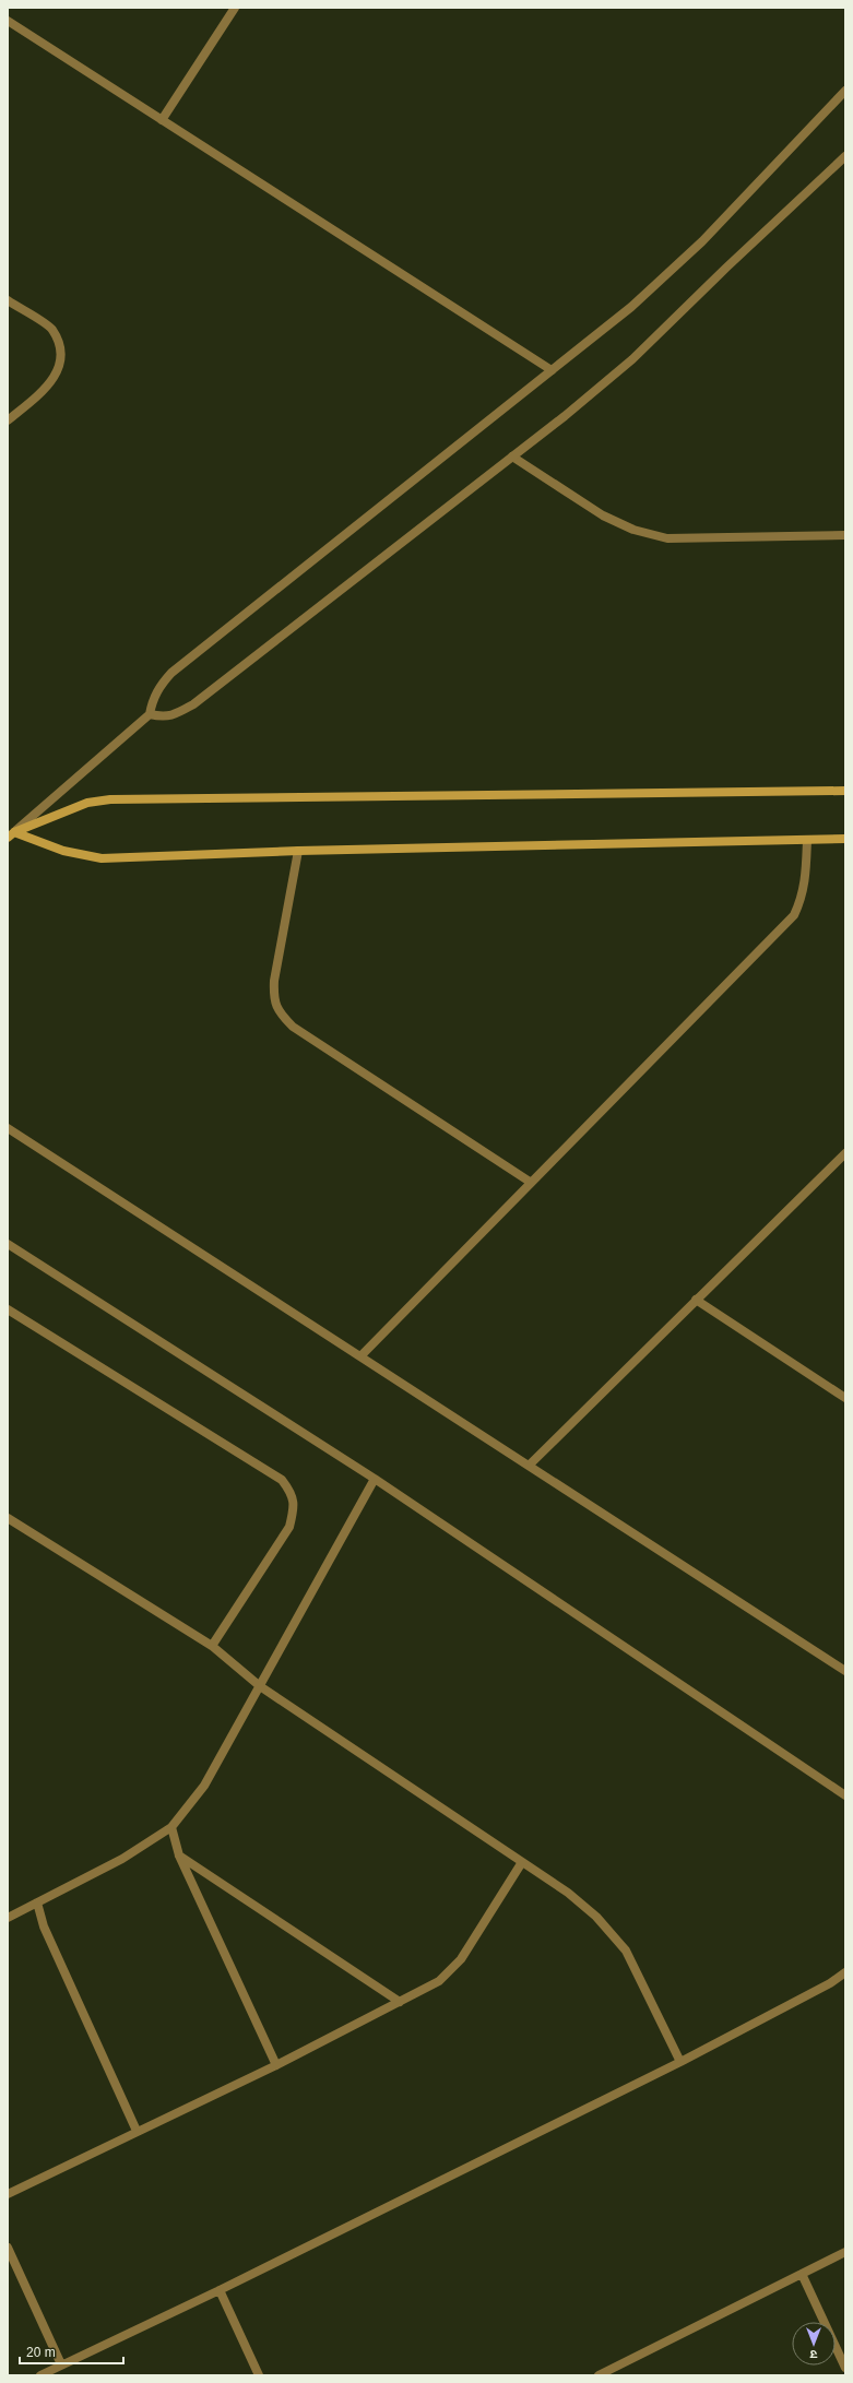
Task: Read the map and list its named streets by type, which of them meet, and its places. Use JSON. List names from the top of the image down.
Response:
{
  "scale_bar": "20 m",
  "north": "bottom"
}
